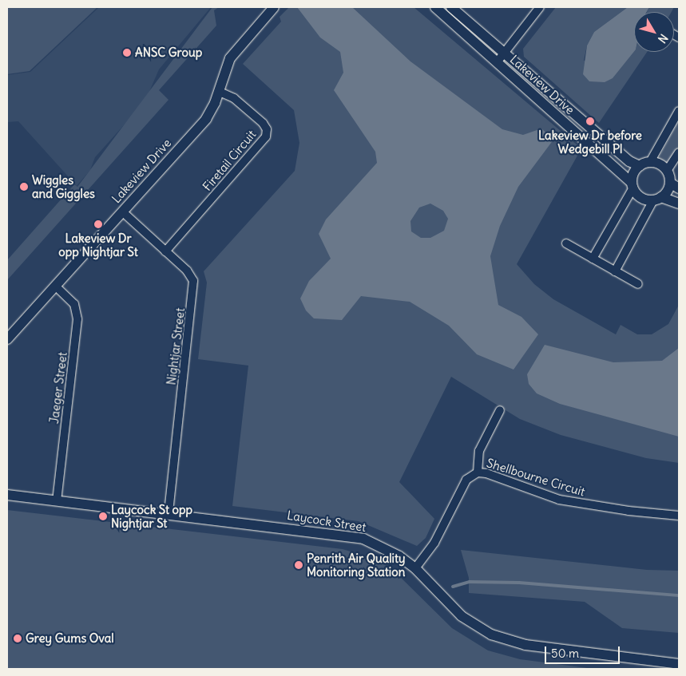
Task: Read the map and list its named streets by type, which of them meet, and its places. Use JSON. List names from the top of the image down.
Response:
{
  "streets": {
    "street": [
      "Lakeview Drive",
      "Firetail Circuit",
      "Nightjar Street",
      "Jaeger Street",
      "Shellbourne Circuit",
      "Laycock Street"
    ]
  },
  "crossings": [
    ["Lakeview Drive", "Firetail Circuit"],
    ["Lakeview Drive", "Nightjar Street"],
    ["Lakeview Drive", "Jaeger Street"],
    ["Firetail Circuit", "Nightjar Street"],
    ["Nightjar Street", "Laycock Street"],
    ["Jaeger Street", "Laycock Street"],
    ["Shellbourne Circuit", "Laycock Street"]
  ],
  "places": [
    "ANSC Group",
    "Lakeview Dr before Wedgebill Pl",
    "Wiggles and Giggles",
    "Lakeview Dr opp Nightjar St",
    "Laycock St opp Nightjar St",
    "Penrith Air Quality Monitoring Station",
    "Grey Gums Oval"
  ],
  "scale_bar": "50 m",
  "north": "bottom right"
}
